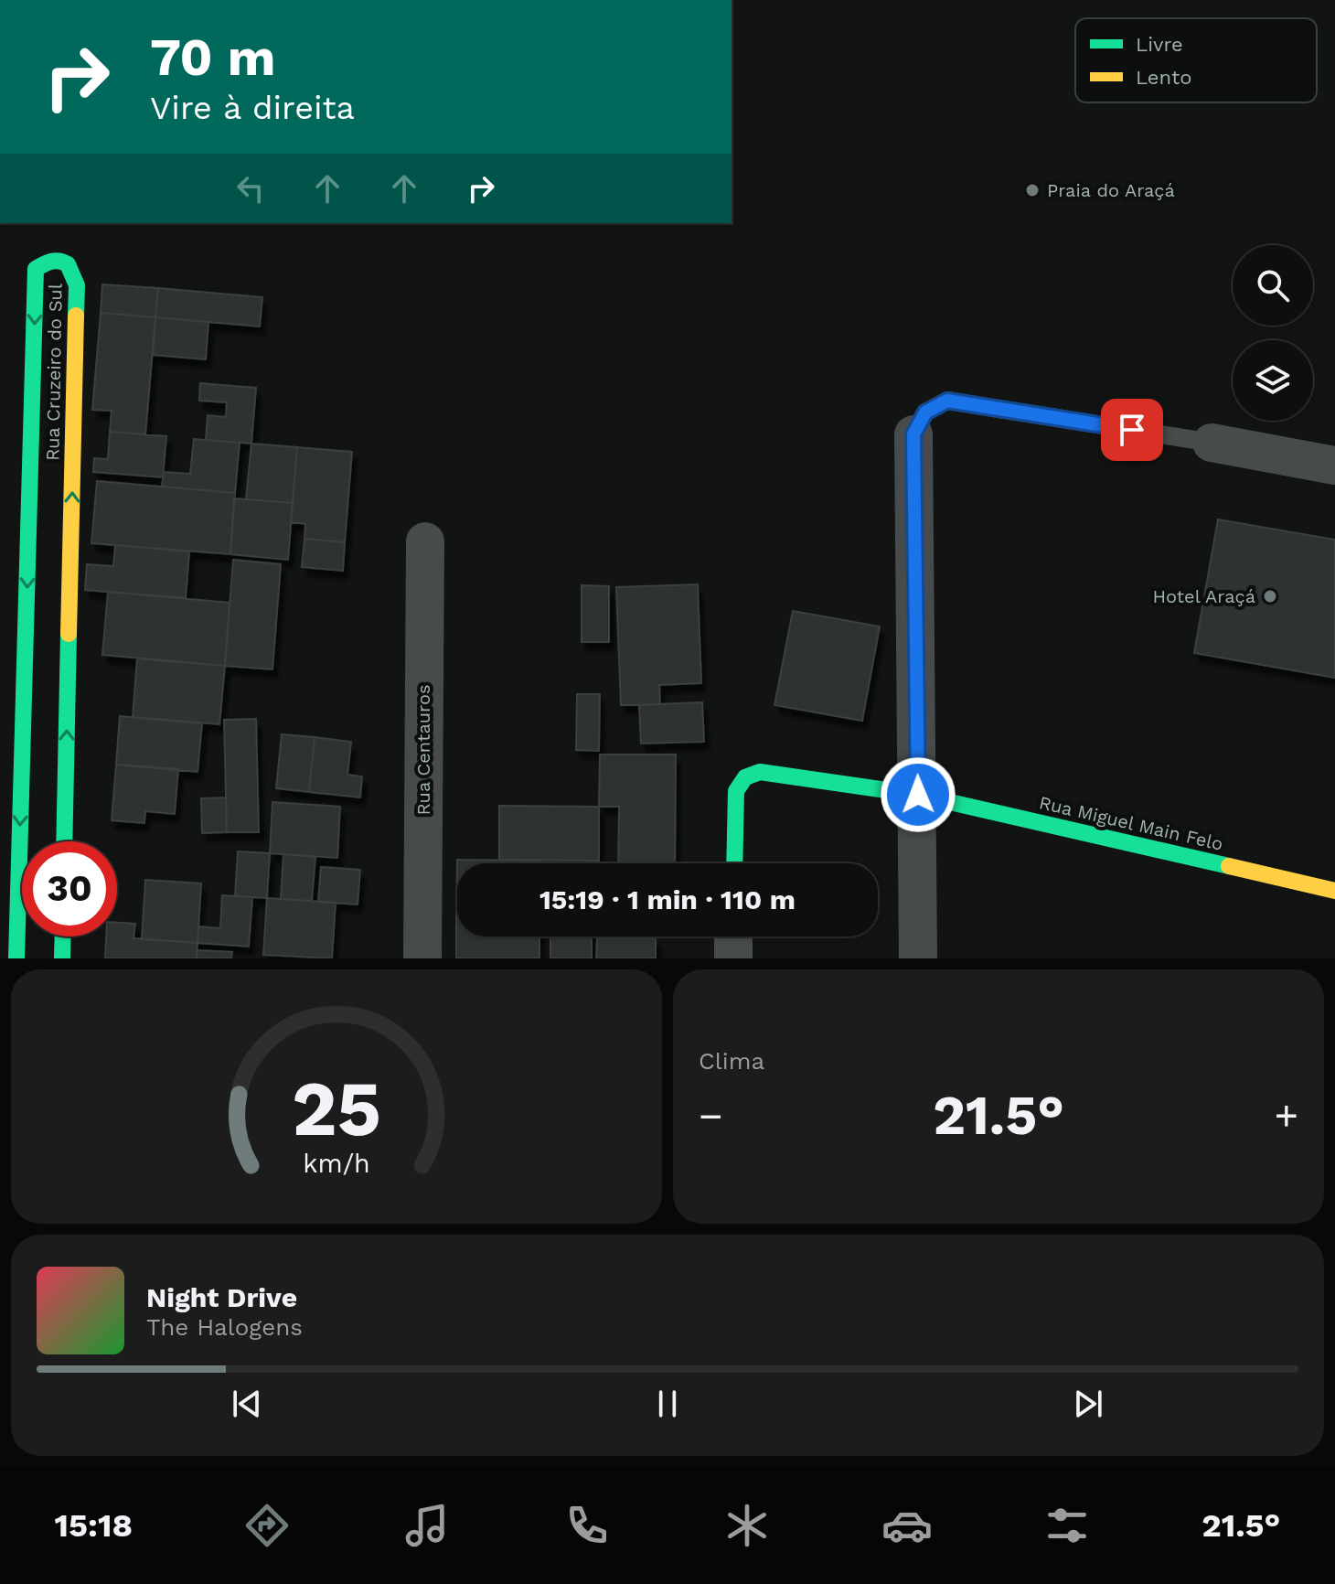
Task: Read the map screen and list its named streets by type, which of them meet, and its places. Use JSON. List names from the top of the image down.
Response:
{
  "streets": {
    "street": ["Rua Cruzeiro do Sul", "Rua Centauros", "Rua Miguel Main Felo"]
  },
  "places": ["Praia do Araçá", "Hotel Araçá"],
  "legend": ["Livre", "Lento"],
  "page": {
    "turn": ["70 m", "Vire à direita"],
    "limit": "30",
    "trip": "15:19 · 1 min · 110 m",
    "tile": "Clima",
    "heat": ["−", "21.5°", "+"],
    "song": ["Night Drive", "The Halogens"],
    "tabs": ["15:18", "21.5°"],
    "gauge": ["25", "km/h"]
  }
}
